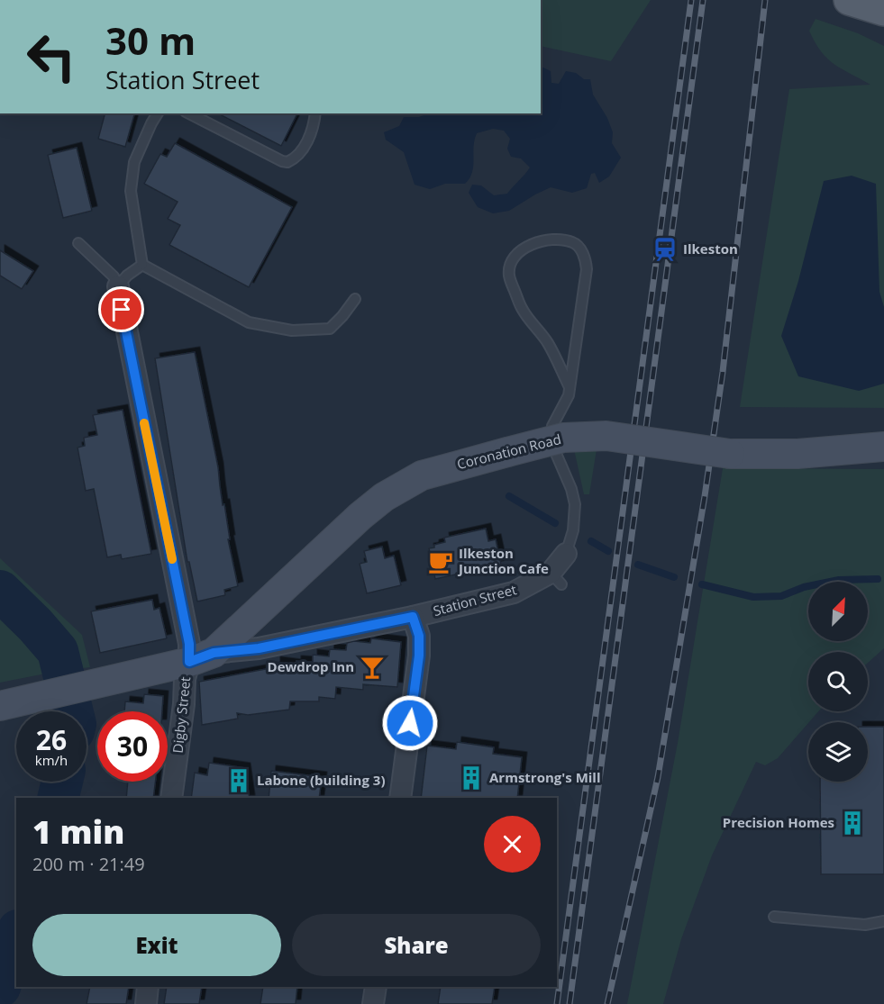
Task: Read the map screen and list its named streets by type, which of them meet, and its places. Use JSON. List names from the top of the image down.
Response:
{
  "streets": {
    "street": ["Coronation Road", "Station Street", "Digby Street"]
  },
  "crossings": [
    ["Coronation Road", "Station Street"],
    ["Station Street", "Digby Street"]
  ],
  "places": {
    "station": ["Ilkeston"],
    "cafe": ["Ilkeston Junction Cafe"],
    "bar": ["Dewdrop Inn"],
    "building": ["Armstrong's Mill", "Labone (building 3)", "Precision Homes"]
  },
  "north": "top right",
  "page": {
    "turn": ["30 m", "Station Street"],
    "speed": "26 km/h",
    "limit": "30",
    "heading": ["1 min", "200 m · 21:49"],
    "buttons": ["Exit", "Share"]
  }
}
